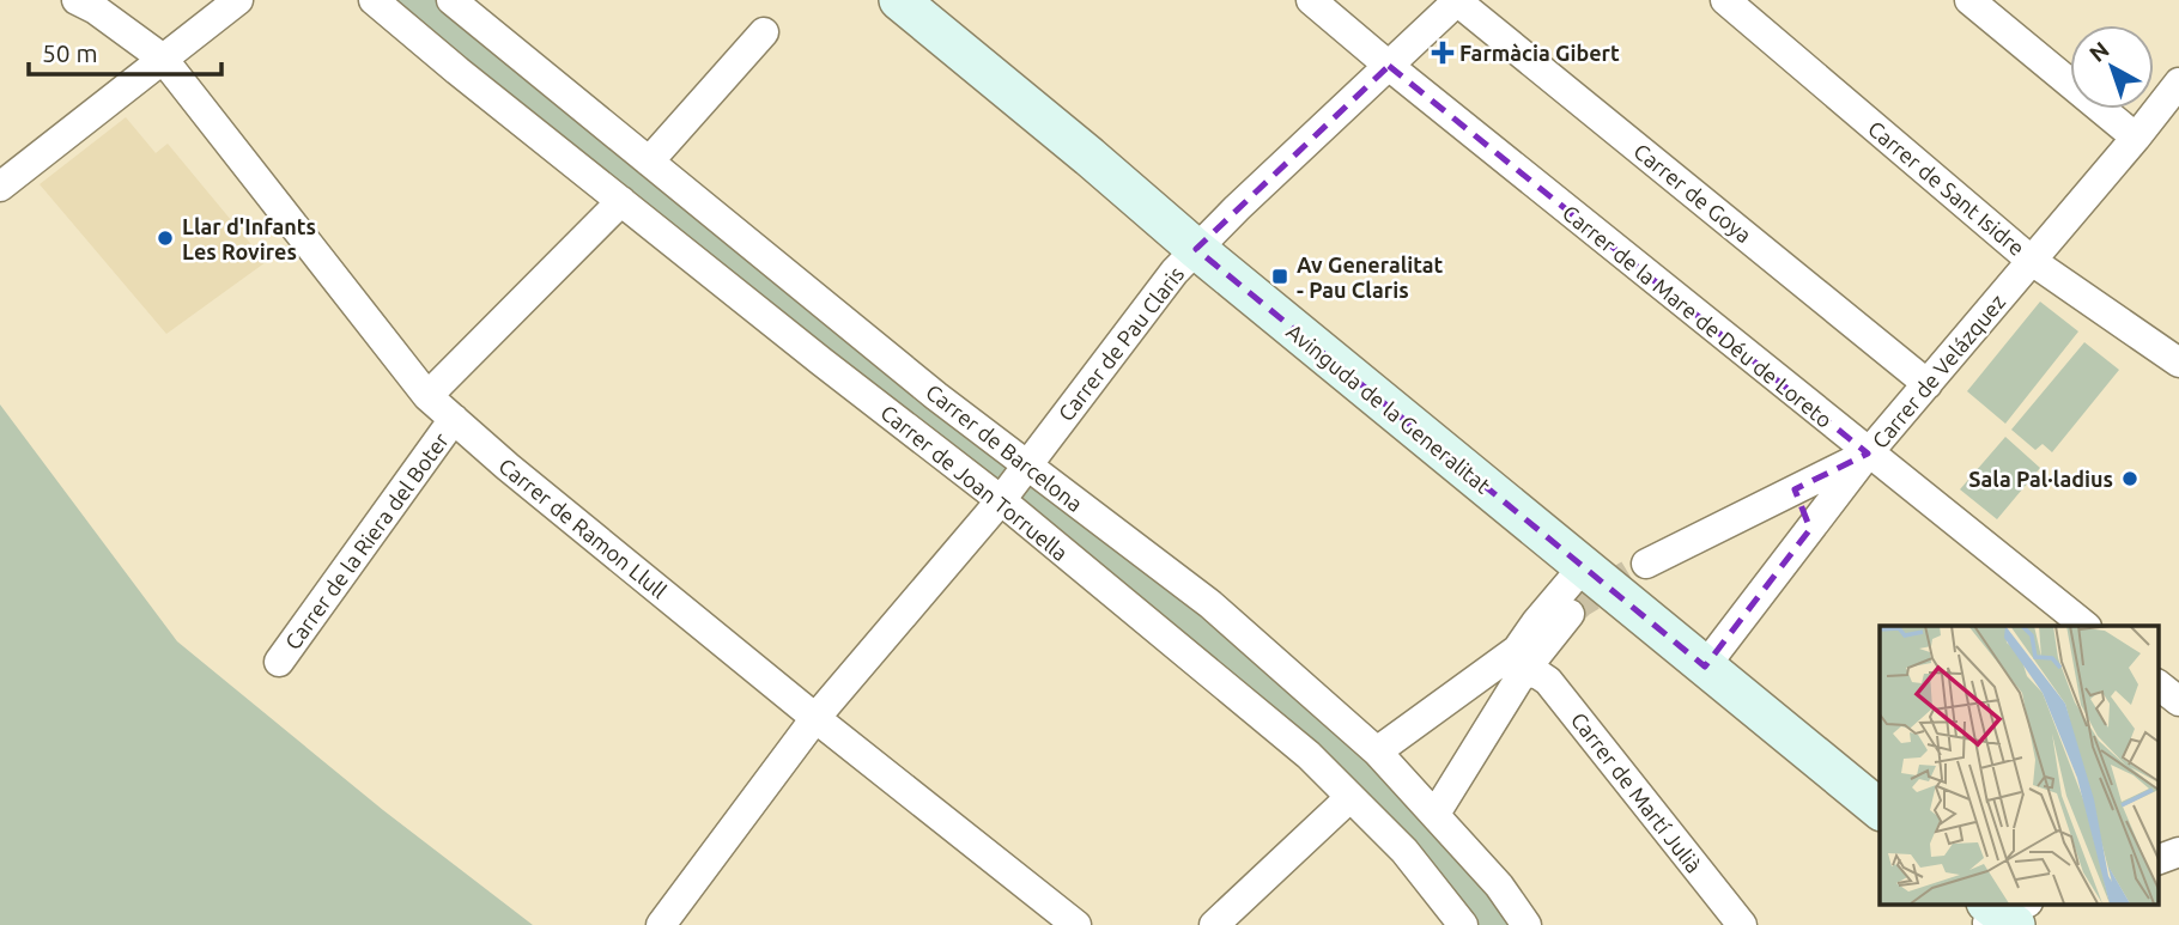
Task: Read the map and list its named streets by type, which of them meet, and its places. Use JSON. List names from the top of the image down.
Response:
{
  "streets": {
    "main road": ["Avinguda de la Generalitat"],
    "street": [
      "Carrer de Sant Isidre",
      "Carrer de Goya",
      "Carrer de la Mare de Déu de Loreto",
      "Carrer de Pau Claris",
      "Carrer de Velázquez",
      "Carrer de Barcelona",
      "Carrer de Joan Torruella",
      "Carrer de Ramon Llull",
      "Carrer de la Riera del Boter",
      "Carrer de Martí Julià"
    ]
  },
  "crossings": [
    ["Carrer de Sant Isidre", "Carrer de Velázquez"],
    ["Carrer de Goya", "Carrer de Pau Claris"],
    ["Carrer de Goya", "Carrer de Velázquez"],
    ["Carrer de la Mare de Déu de Loreto", "Carrer de Pau Claris"],
    ["Carrer de la Mare de Déu de Loreto", "Carrer de Velázquez"],
    ["Carrer de Pau Claris", "Avinguda de la Generalitat"],
    ["Carrer de Pau Claris", "Carrer de Barcelona"],
    ["Carrer de Pau Claris", "Carrer de Joan Torruella"],
    ["Carrer de Pau Claris", "Carrer de Ramon Llull"],
    ["Carrer de Velázquez", "Avinguda de la Generalitat"],
    ["Carrer de Ramon Llull", "Carrer de la Riera del Boter"]
  ],
  "places": {
    "health": ["Farmàcia Gibert"],
    "other": ["Llar d'Infants Les Rovires", "Sala Pal·ladius"],
    "transit": ["Av Generalitat - Pau Claris"]
  },
  "scale_bar": "50 m",
  "north": "top left"
}
